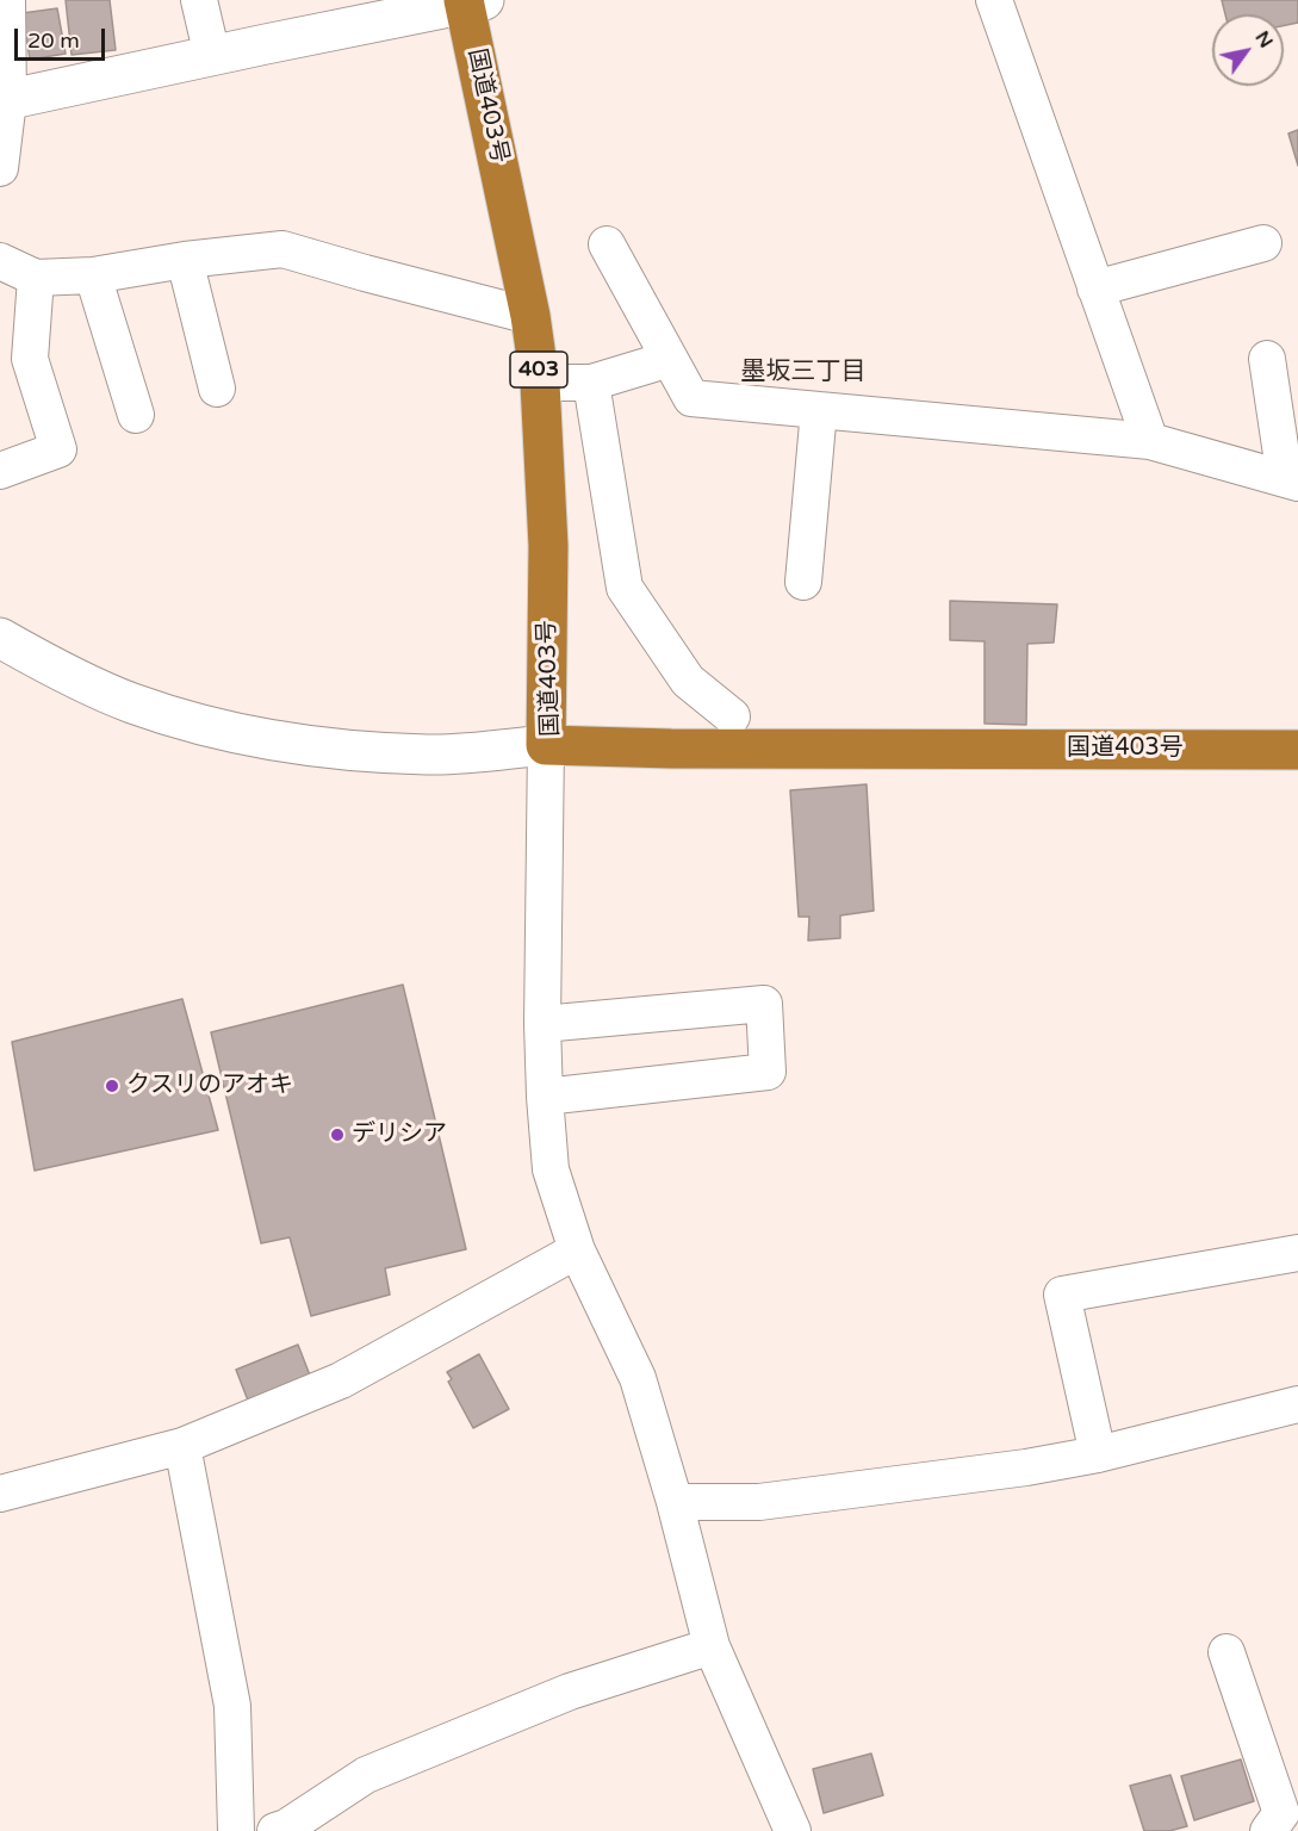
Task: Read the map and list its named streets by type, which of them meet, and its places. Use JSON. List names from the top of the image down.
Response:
{
  "streets": {
    "highway": ["国道403号", "403"]
  },
  "districts": ["墨坂三丁目"],
  "places": ["クスリのアオキ", "デリシア"],
  "scale_bar": "20 m",
  "north": "top right"
}
